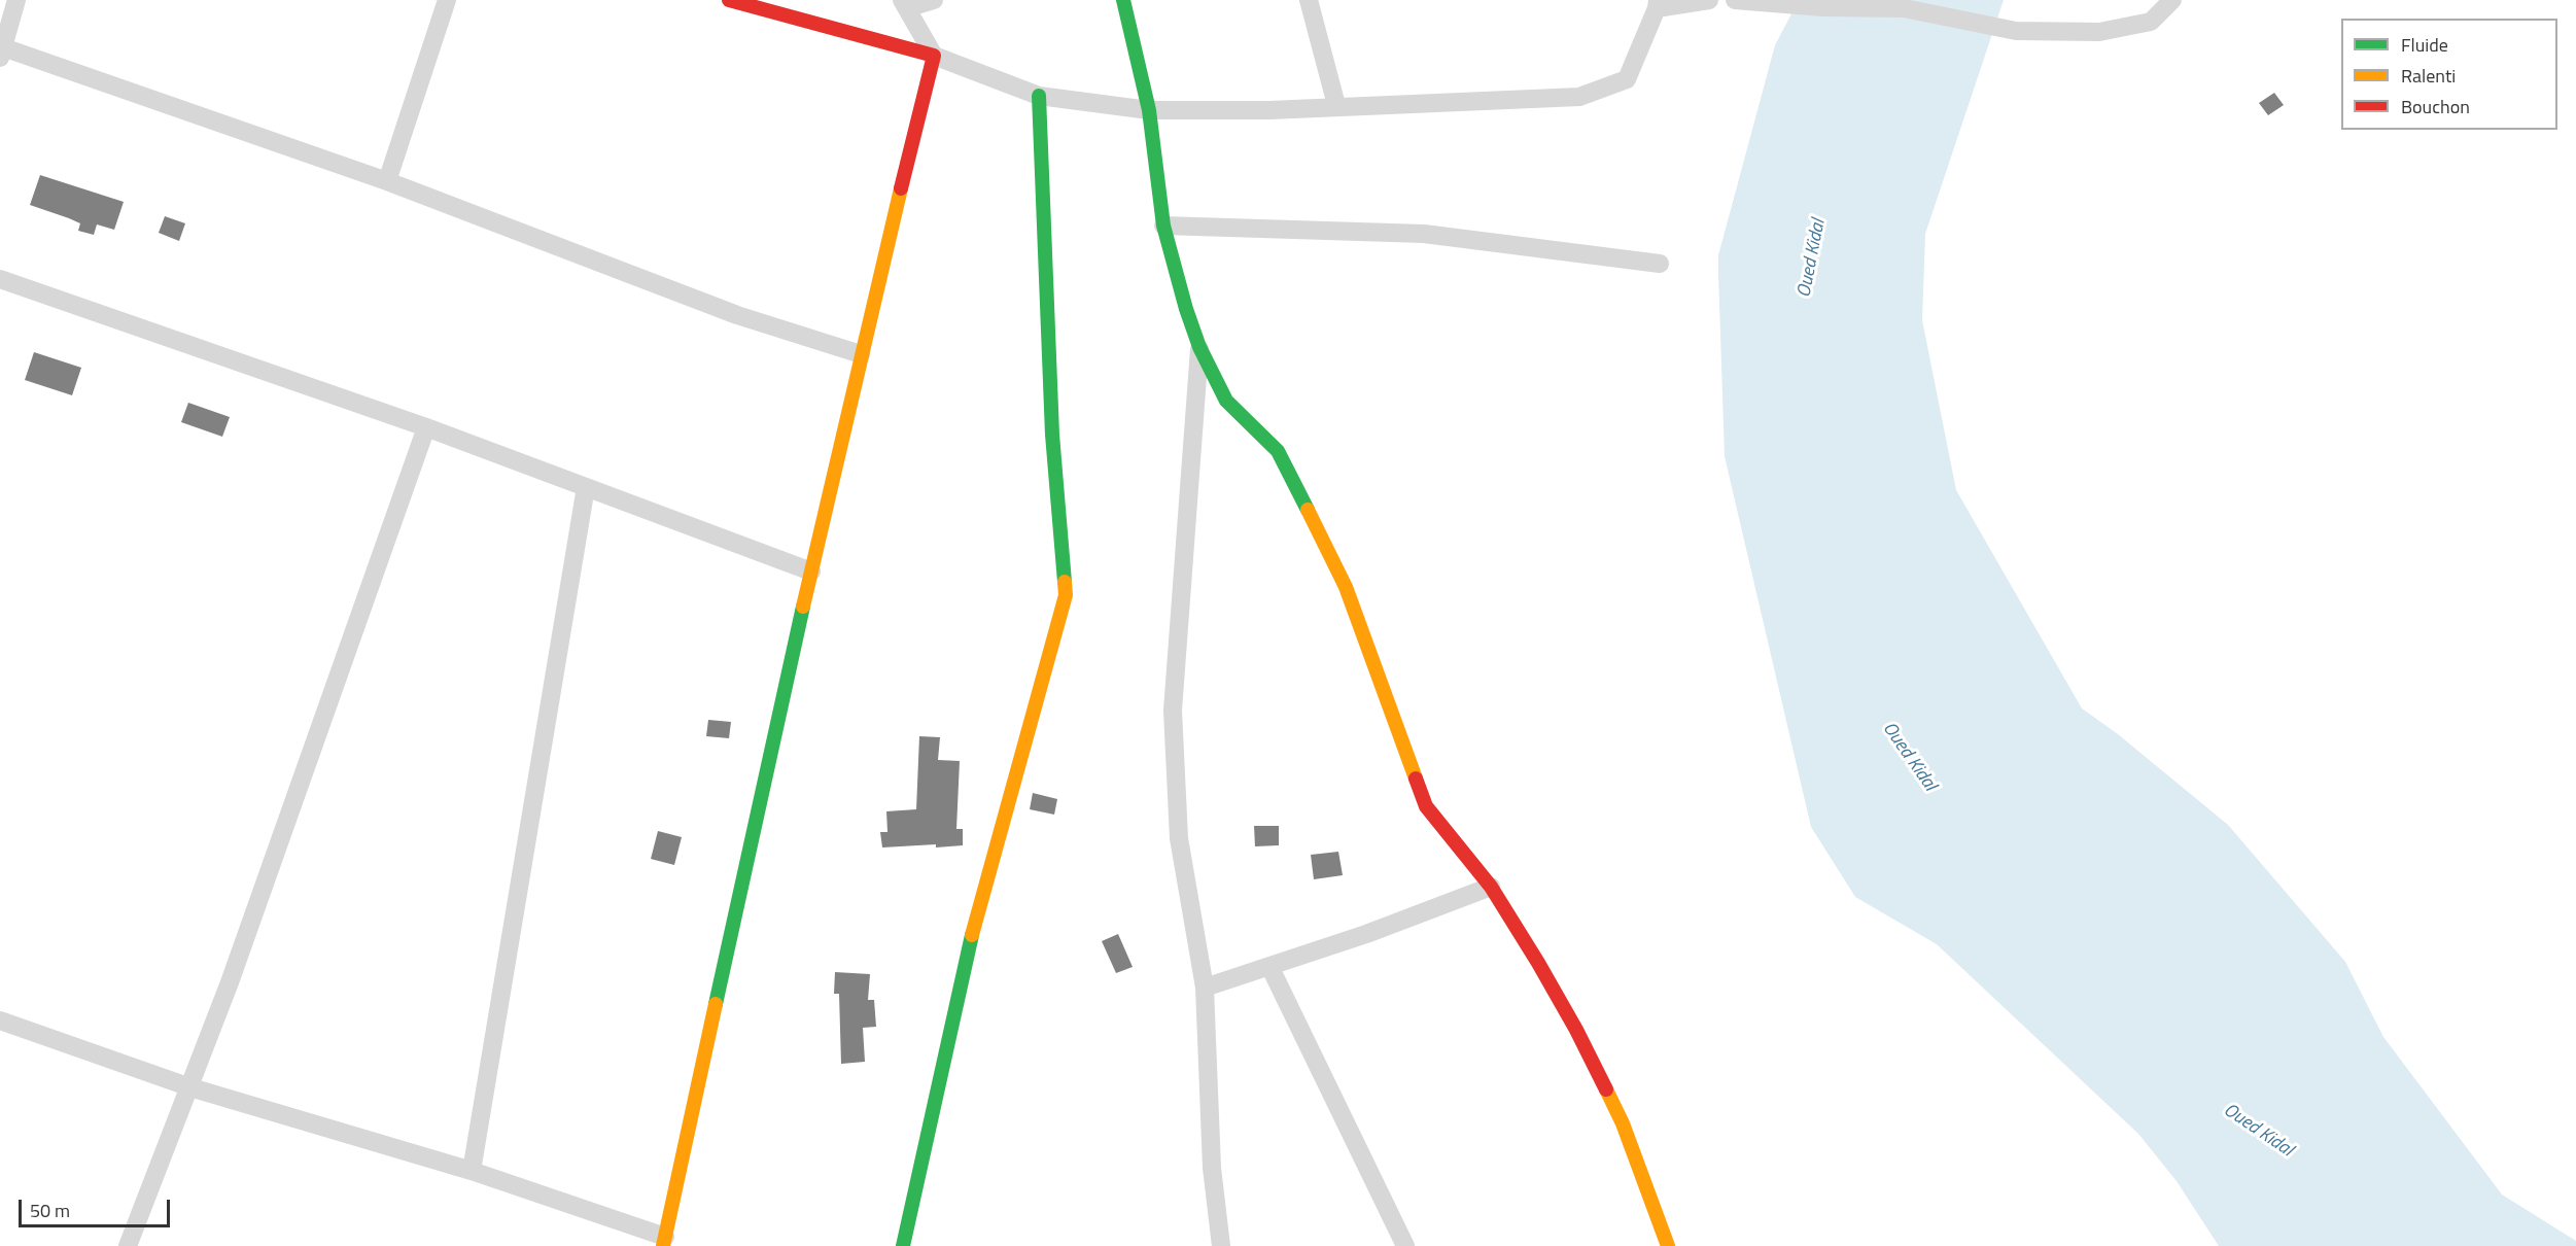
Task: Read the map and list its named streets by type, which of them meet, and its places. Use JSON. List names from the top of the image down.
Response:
{
  "water": ["Oued Kidal"],
  "legend": ["Fluide", "Ralenti", "Bouchon"],
  "scale_bar": "50 m"
}
